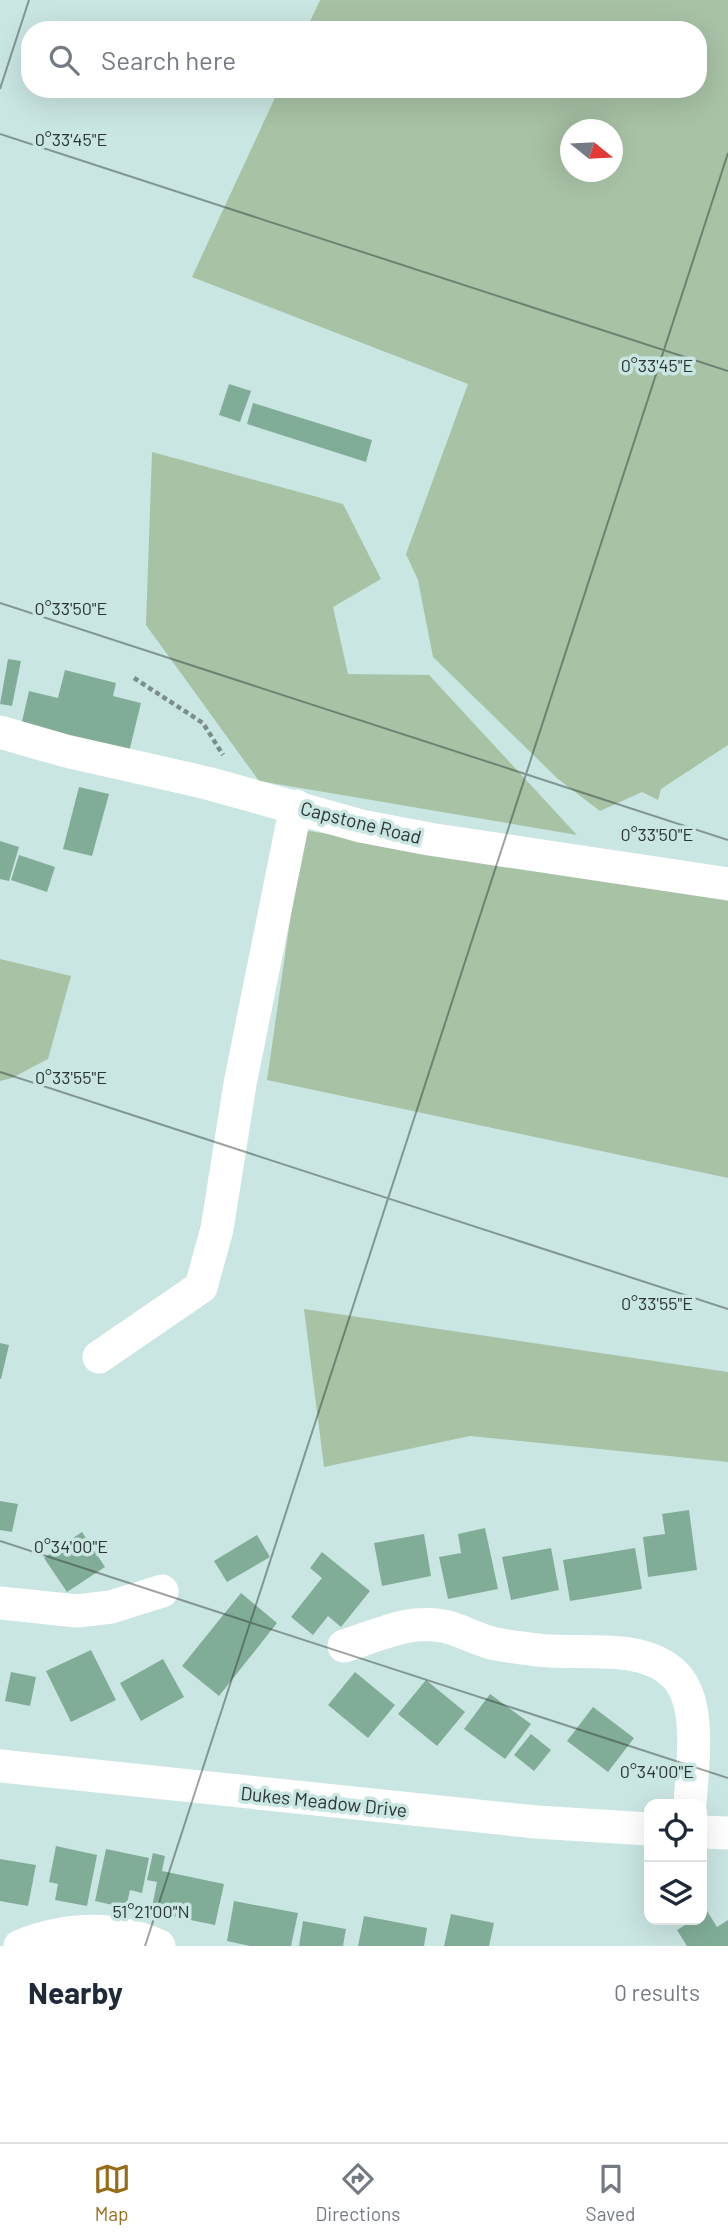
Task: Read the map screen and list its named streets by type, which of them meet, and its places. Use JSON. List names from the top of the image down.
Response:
{
  "streets": {
    "street": ["Capstone Road", "Dukes Meadow Drive"]
  },
  "north": "right",
  "page": {
    "search": "Search here",
    "heading": ["Nearby", "0 results"],
    "nav": ["Map", "Directions", "Saved"]
  },
  "coordinates": [
    "0°33'45\"E",
    "0°33'50\"E",
    "0°33'55\"E",
    "0°34'00\"E",
    "51°21'00\"N"
  ]
}
